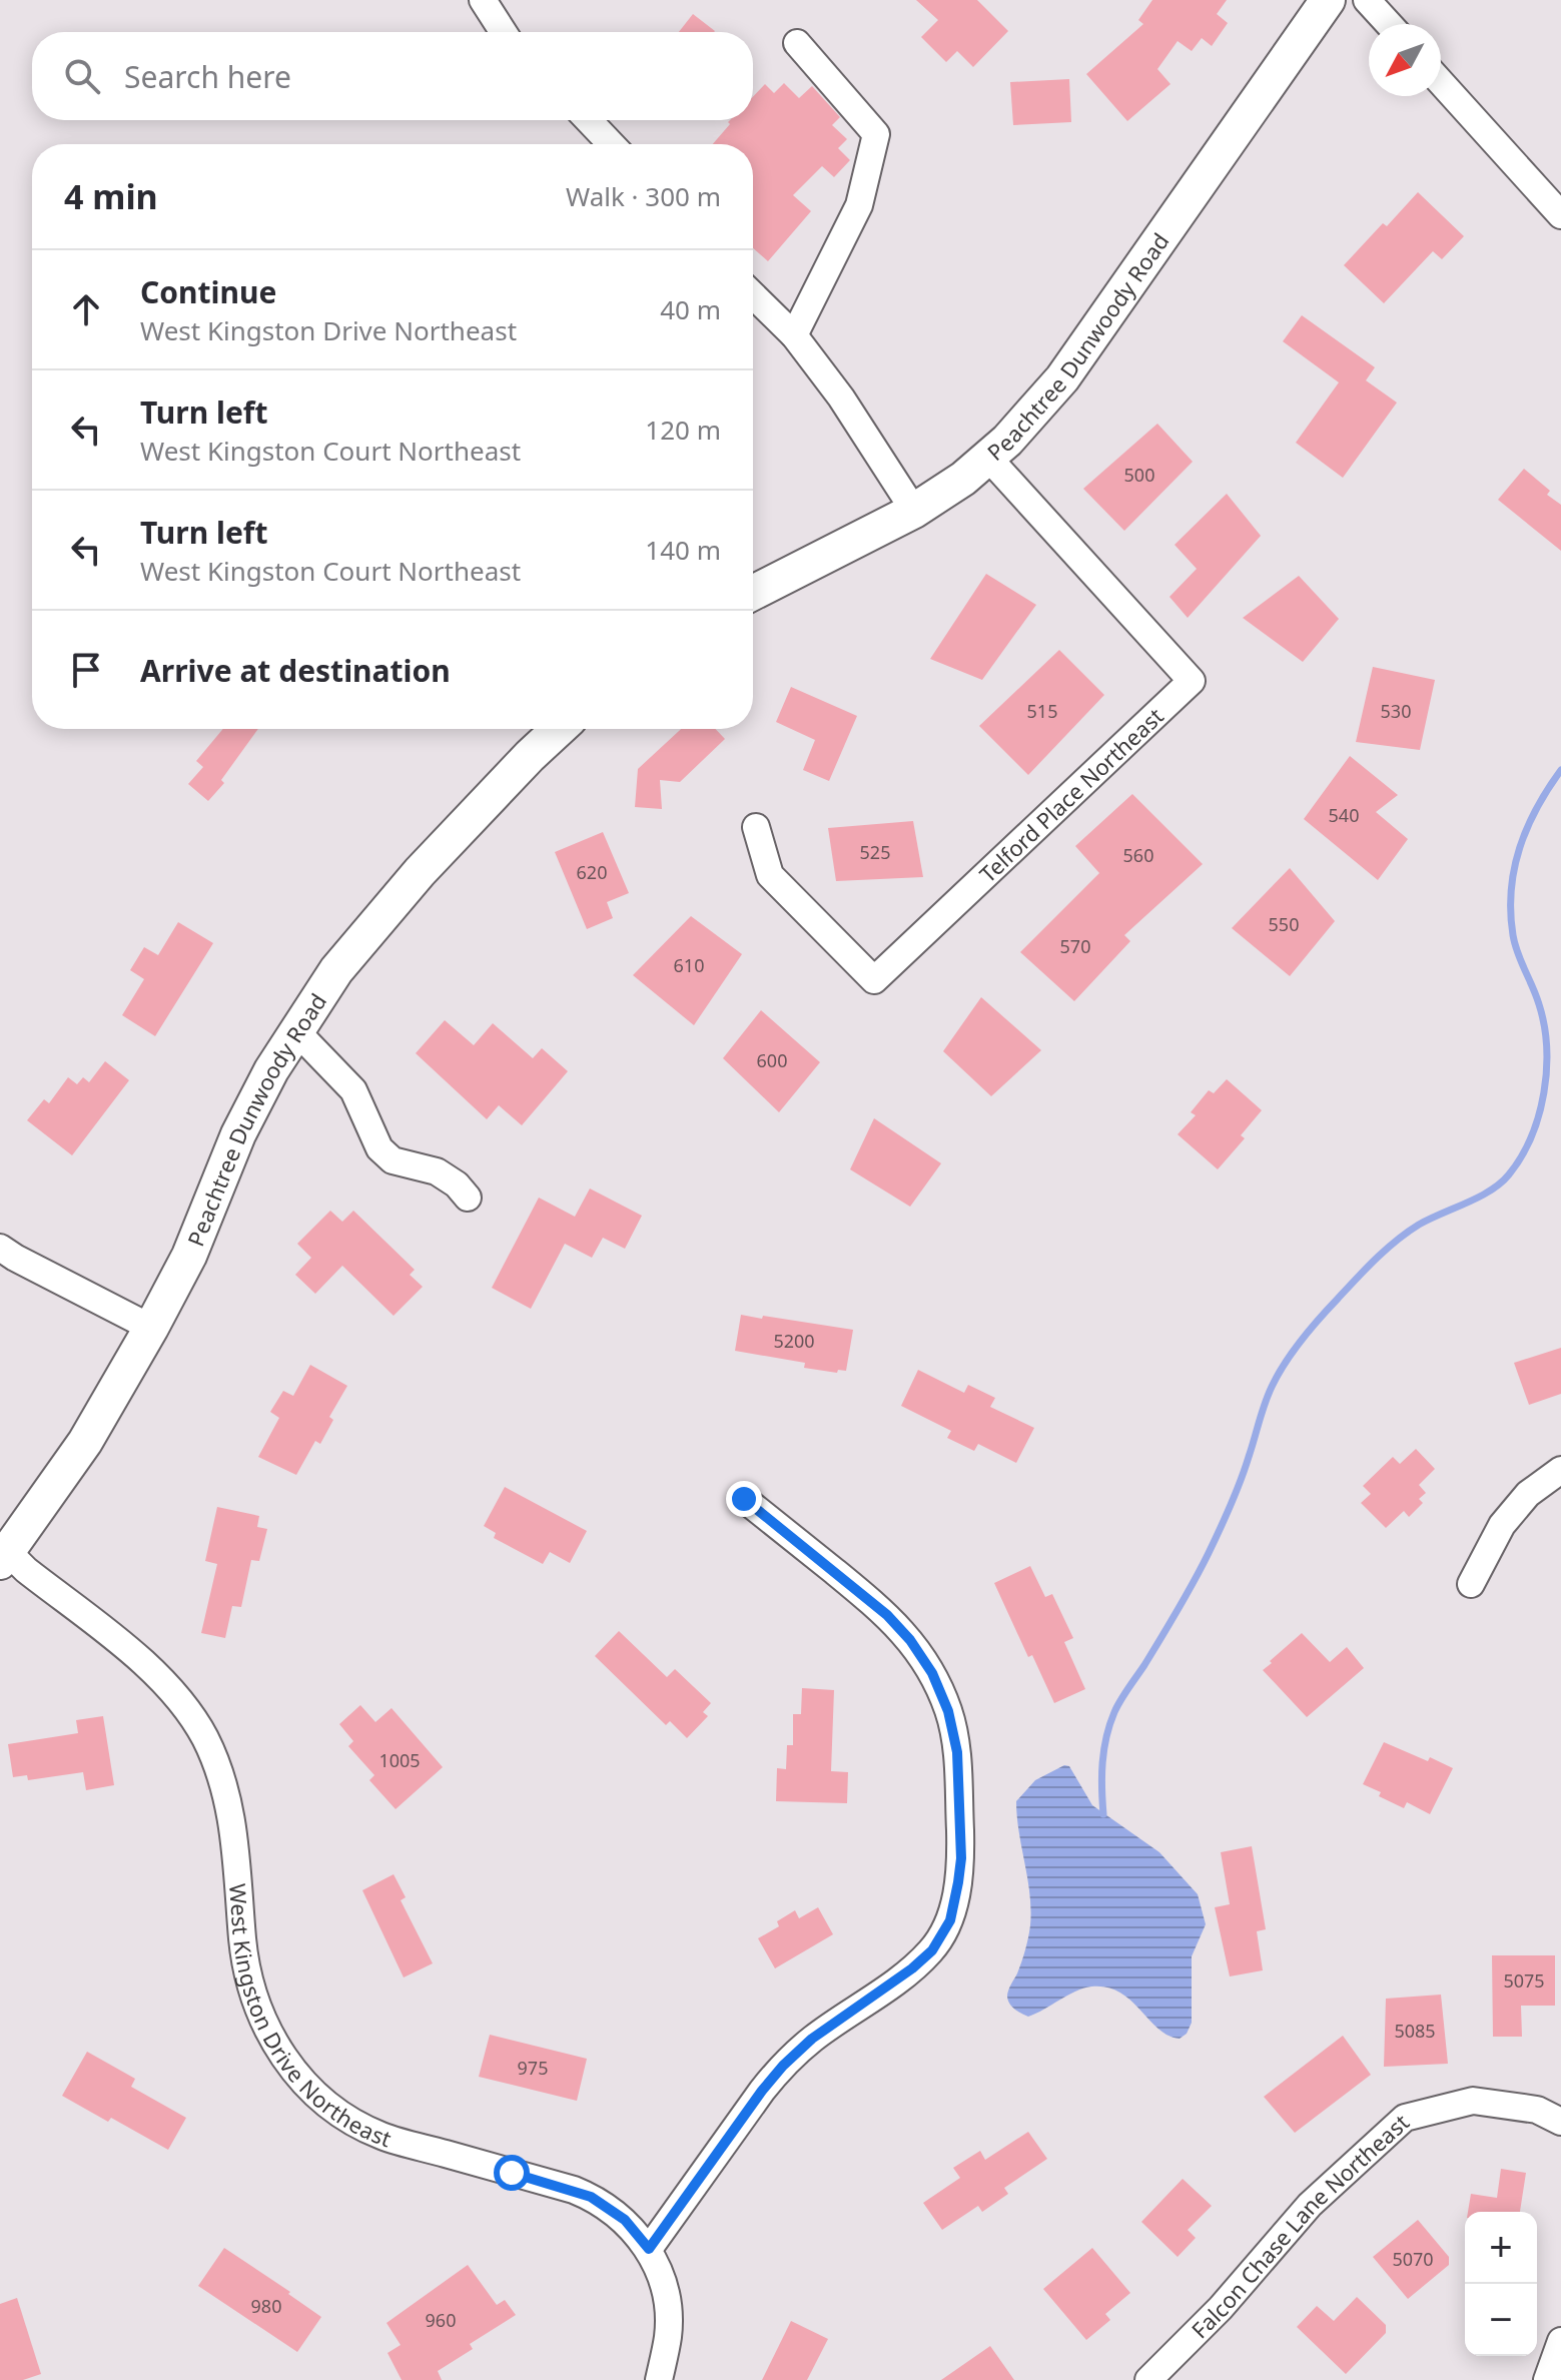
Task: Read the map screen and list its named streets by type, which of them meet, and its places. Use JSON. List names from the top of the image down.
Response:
{
  "streets": {
    "main road": ["Peachtree Dunwoody Road"],
    "street": ["Telford Place Northeast", "West Kingston Drive Northeast", "Falcon Chase Lane Northeast"]
  },
  "crossings": [
    ["Peachtree Dunwoody Road", "Telford Place Northeast"],
    ["Peachtree Dunwoody Road", "West Kingston Drive Northeast"]
  ],
  "house_numbers": [
    "500",
    "515",
    "530",
    "540",
    "525",
    "560",
    "620",
    "550",
    "570",
    "610",
    "600",
    "5200",
    "1005",
    "5075",
    "5085",
    "975",
    "5070",
    "980",
    "960"
  ],
  "north": "bottom left",
  "page": {
    "search": "Search here",
    "heading": ["4 min", "Walk · 300 m"],
    "list": [
      ["Continue", "West Kingston Drive Northeast", "40 m"],
      ["Turn left", "West Kingston Court Northeast", "120 m"],
      ["Turn left", "West Kingston Court Northeast", "140 m"],
      "Arrive at destination"
    ],
    "map_buttons": ["+", "−"]
  }
}
